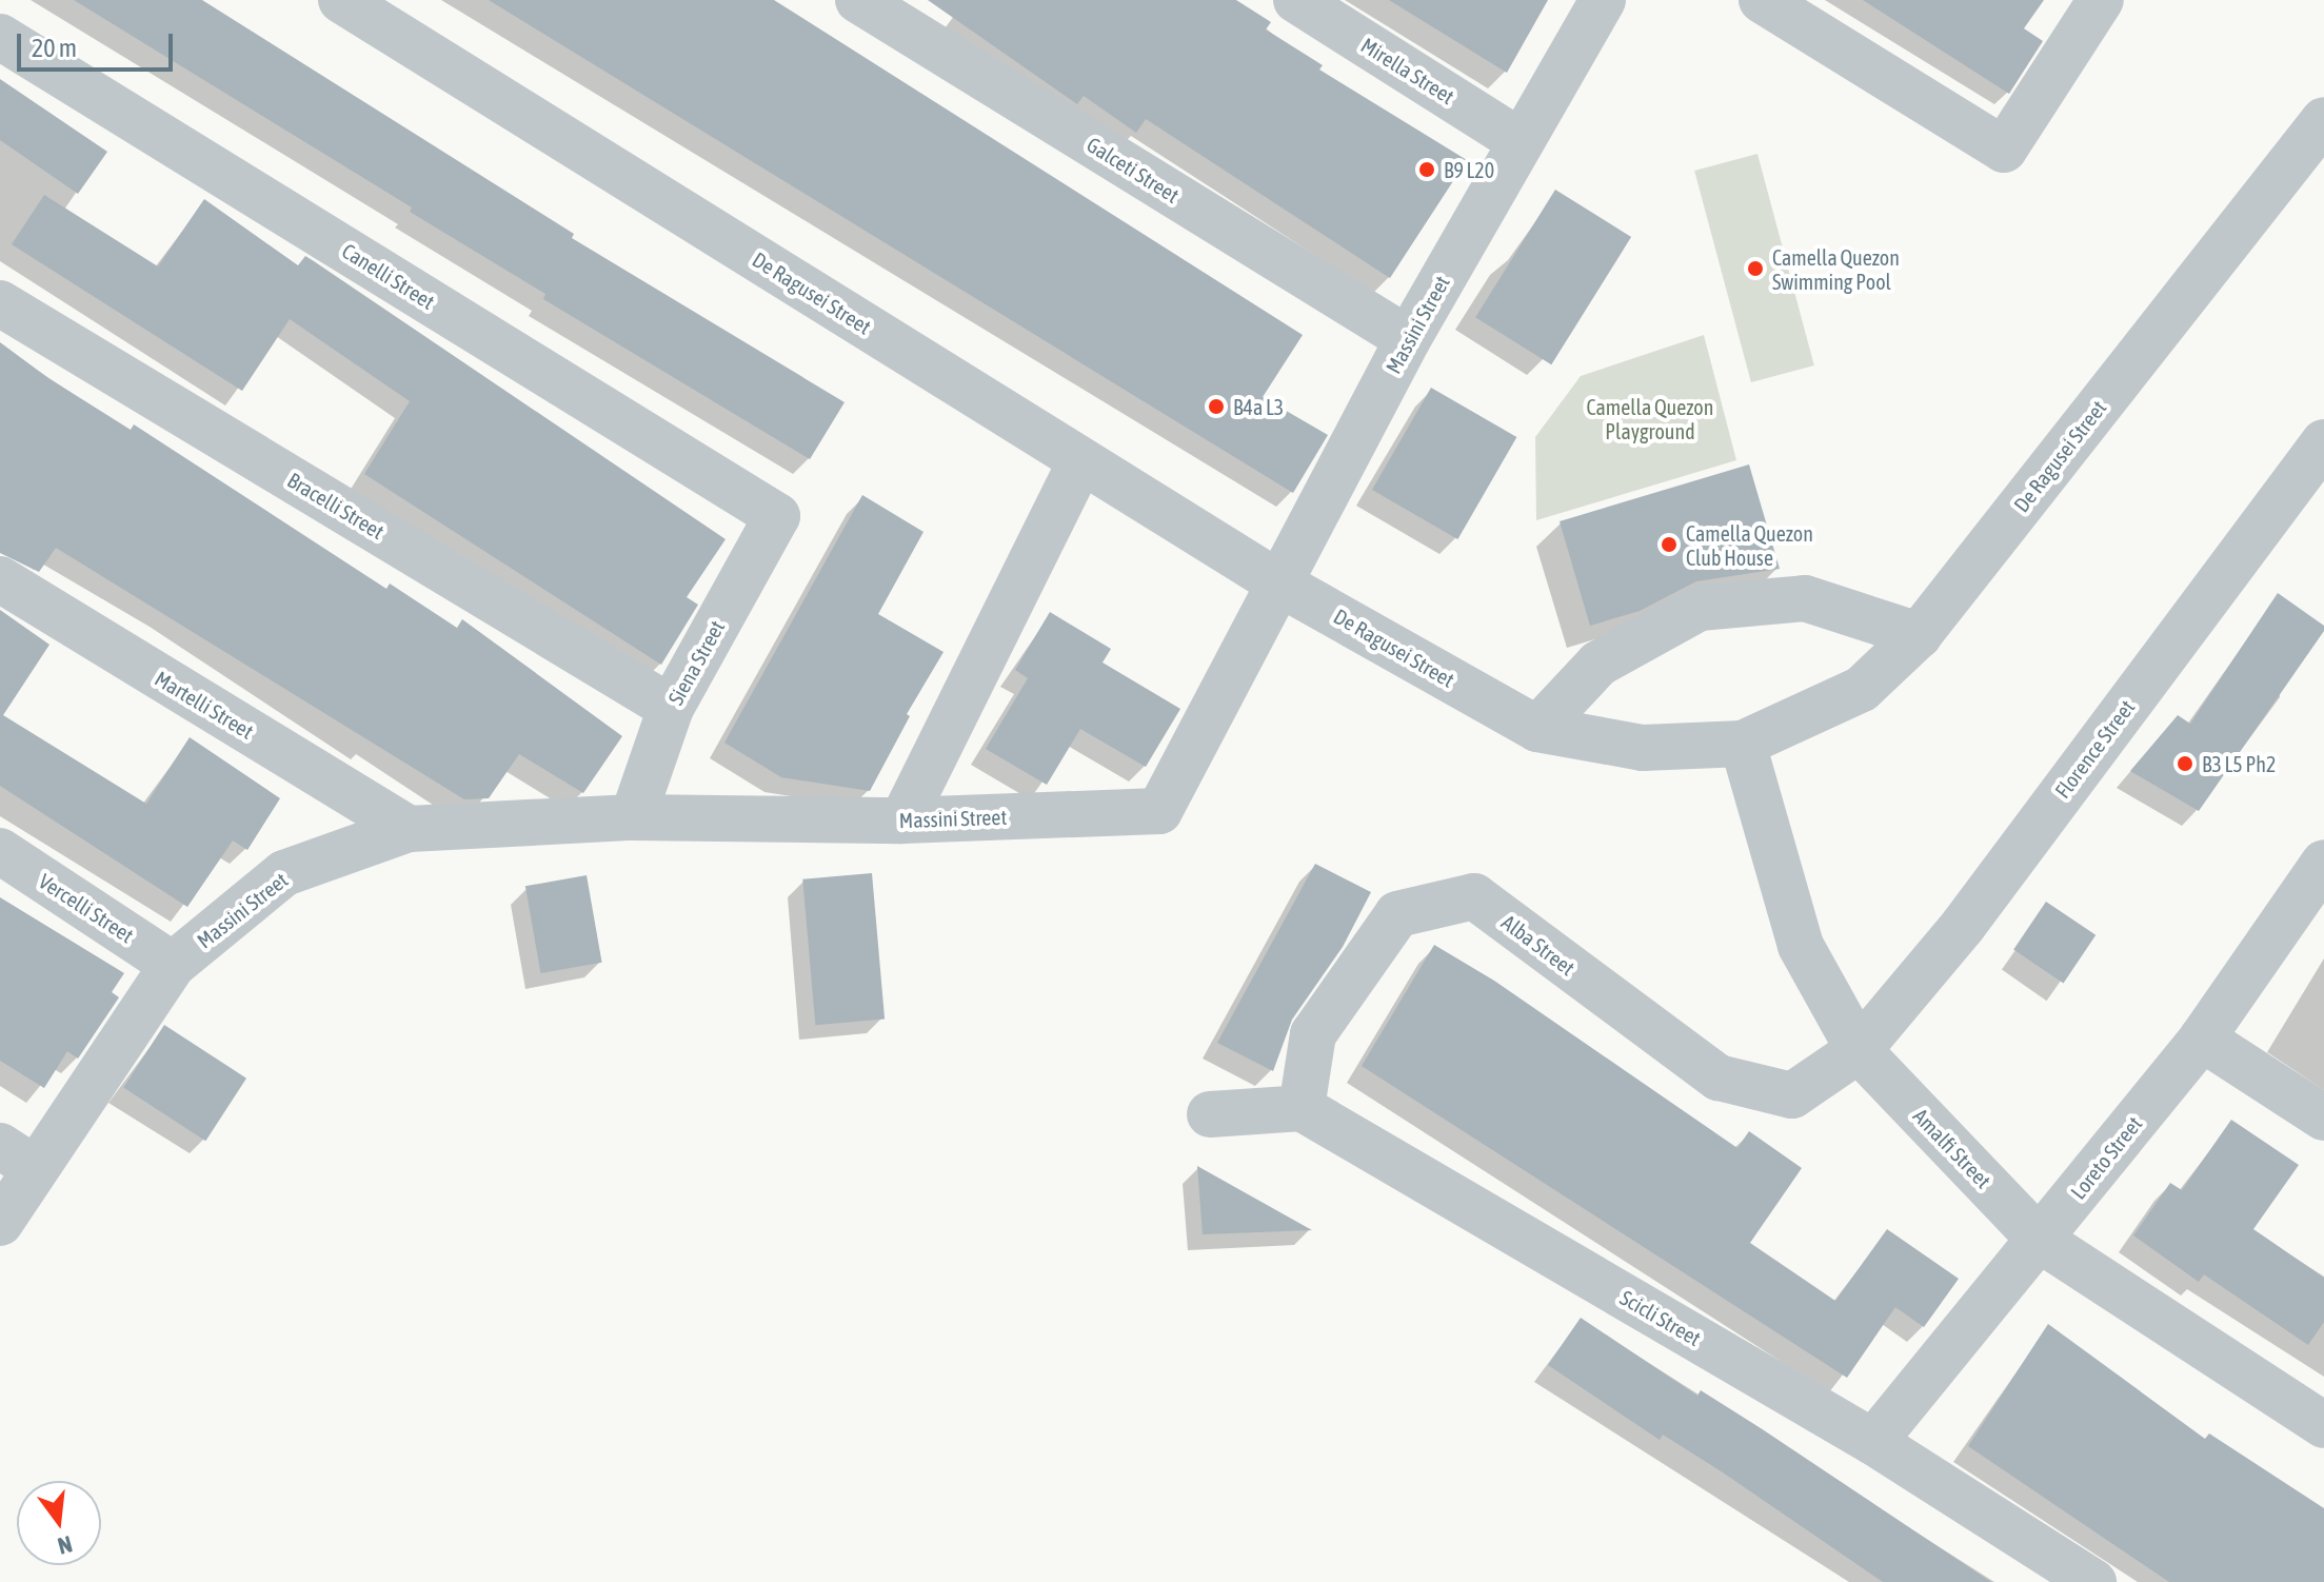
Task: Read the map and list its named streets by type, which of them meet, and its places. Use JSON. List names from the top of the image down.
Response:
{
  "streets": {
    "street": [
      "Mirella Street",
      "Galceti Street",
      "Canelli Street",
      "De Ragusei Street",
      "Massini Street",
      "Bracelli Street",
      "Siena Street",
      "Martelli Street",
      "Florence Street",
      "Vercelli Street",
      "Alba Street",
      "Amalfi Street",
      "Loreto Street",
      "Scicli Street"
    ]
  },
  "crossings": [
    ["Mirella Street", "Massini Street"],
    ["Galceti Street", "Massini Street"],
    ["Canelli Street", "Siena Street"],
    ["De Ragusei Street", "Massini Street"],
    ["De Ragusei Street", "Amalfi Street"],
    ["Massini Street", "Siena Street"],
    ["Massini Street", "Martelli Street"],
    ["Massini Street", "Vercelli Street"],
    ["Bracelli Street", "Siena Street"],
    ["Florence Street", "Alba Street"],
    ["Florence Street", "Amalfi Street"],
    ["Alba Street", "Amalfi Street"],
    ["Alba Street", "Scicli Street"],
    ["Amalfi Street", "Loreto Street"],
    ["Loreto Street", "Scicli Street"]
  ],
  "parks": ["Camella Quezon Playground"],
  "places": [
    "B9 L20",
    "Camella Quezon Swimming Pool",
    "B4a L3",
    "Camella Quezon Club House",
    "B3 L5 Ph2"
  ],
  "scale_bar": "20 m",
  "north": "bottom"
}
